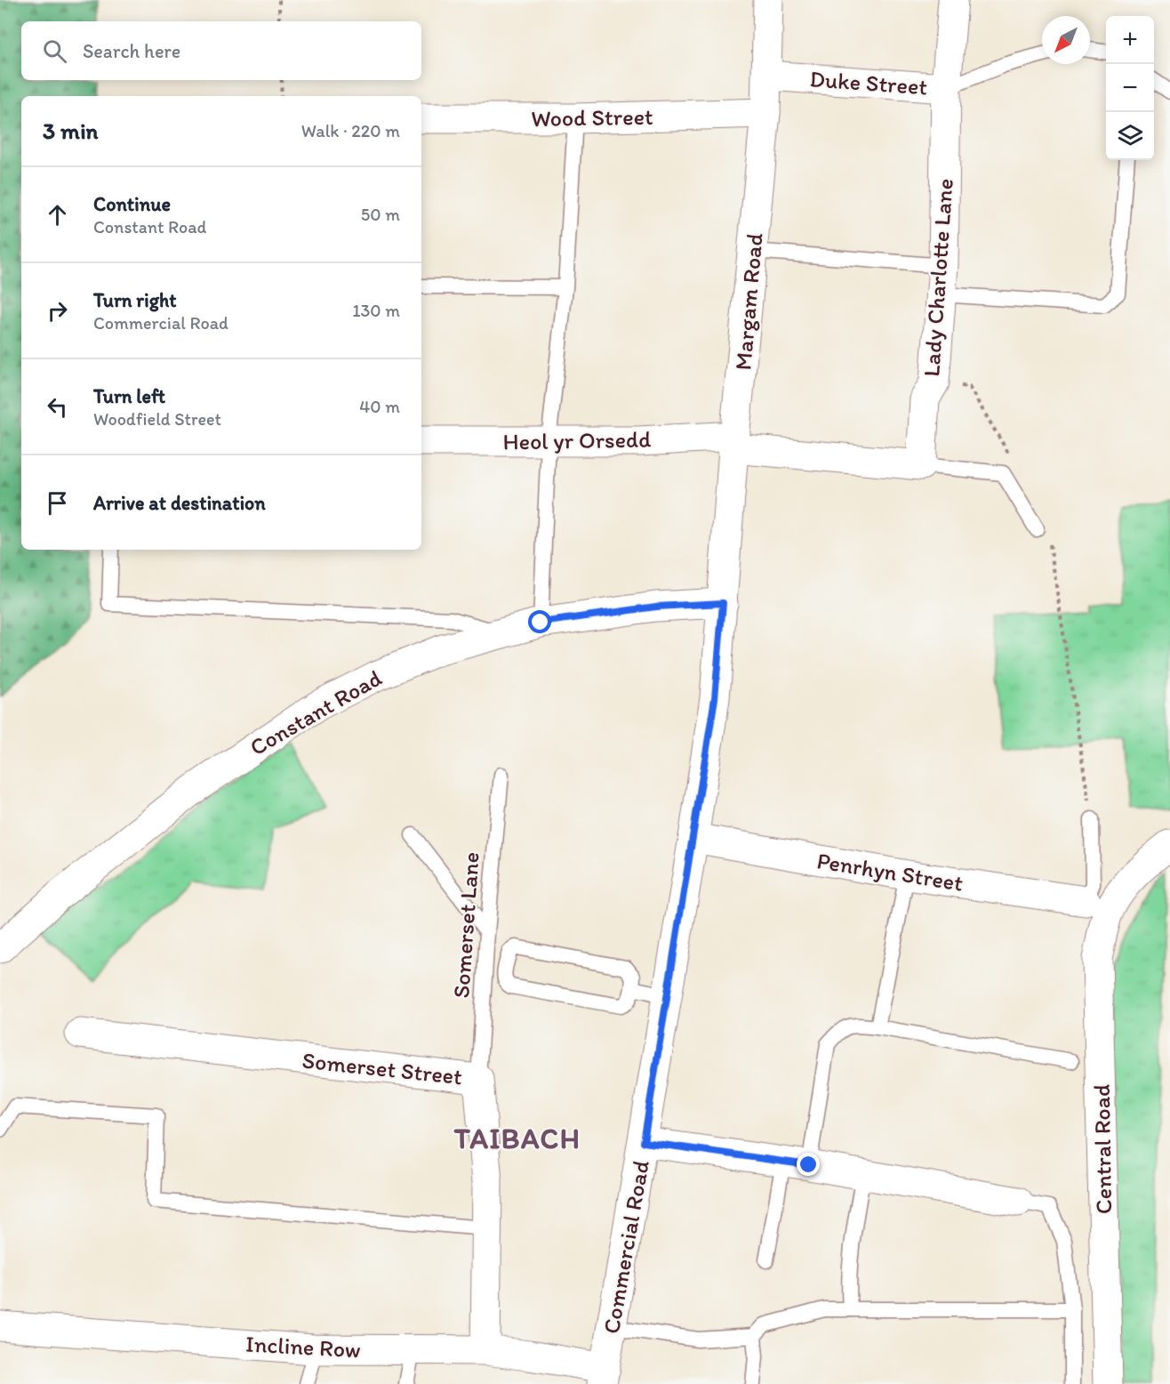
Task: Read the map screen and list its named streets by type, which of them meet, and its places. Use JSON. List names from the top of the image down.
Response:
{
  "streets": {
    "street": [
      "Duke Street",
      "Wood Street",
      "Lady Charlotte Lane",
      "Margam Road",
      "Heol yr Orsedd",
      "Constant Road",
      "Penrhyn Street",
      "Somerset Street",
      "Central Road",
      "Commercial Road",
      "Incline Row"
    ],
    "lane": ["Somerset Lane"]
  },
  "crossings": [
    ["Duke Street", "Lady Charlotte Lane"],
    ["Duke Street", "Margam Road"],
    ["Wood Street", "Margam Road"],
    ["Lady Charlotte Lane", "Heol yr Orsedd"],
    ["Margam Road", "Heol yr Orsedd"],
    ["Margam Road", "Constant Road"],
    ["Margam Road", "Commercial Road"],
    ["Constant Road", "Commercial Road"],
    ["Penrhyn Street", "Central Road"],
    ["Penrhyn Street", "Commercial Road"],
    ["Somerset Lane", "Somerset Street"],
    ["Somerset Street", "Incline Row"],
    ["Commercial Road", "Incline Row"]
  ],
  "districts": ["TAIBACH"],
  "north": "bottom left",
  "page": {
    "map_buttons": ["+", "−"],
    "search": "Search here",
    "heading": ["3 min", "Walk · 220 m"],
    "list": [
      ["Continue", "Constant Road", "50 m"],
      ["Turn right", "Commercial Road", "130 m"],
      ["Turn left", "Woodfield Street", "40 m"],
      "Arrive at destination"
    ]
  }
}
